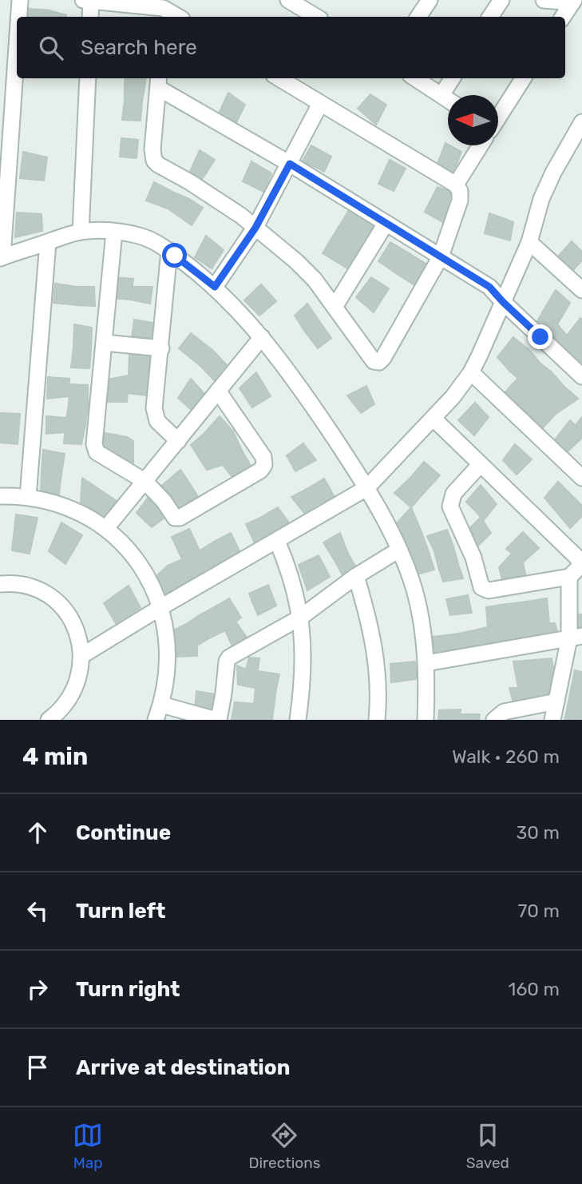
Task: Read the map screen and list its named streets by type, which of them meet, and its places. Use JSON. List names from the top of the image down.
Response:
{
  "north": "left",
  "page": {
    "search": "Search here",
    "heading": ["4 min", "Walk · 260 m"],
    "list": [
      ["Continue", "30 m"],
      ["Turn left", "70 m"],
      ["Turn right", "160 m"],
      "Arrive at destination"
    ],
    "nav": ["Map", "Directions", "Saved"]
  }
}
